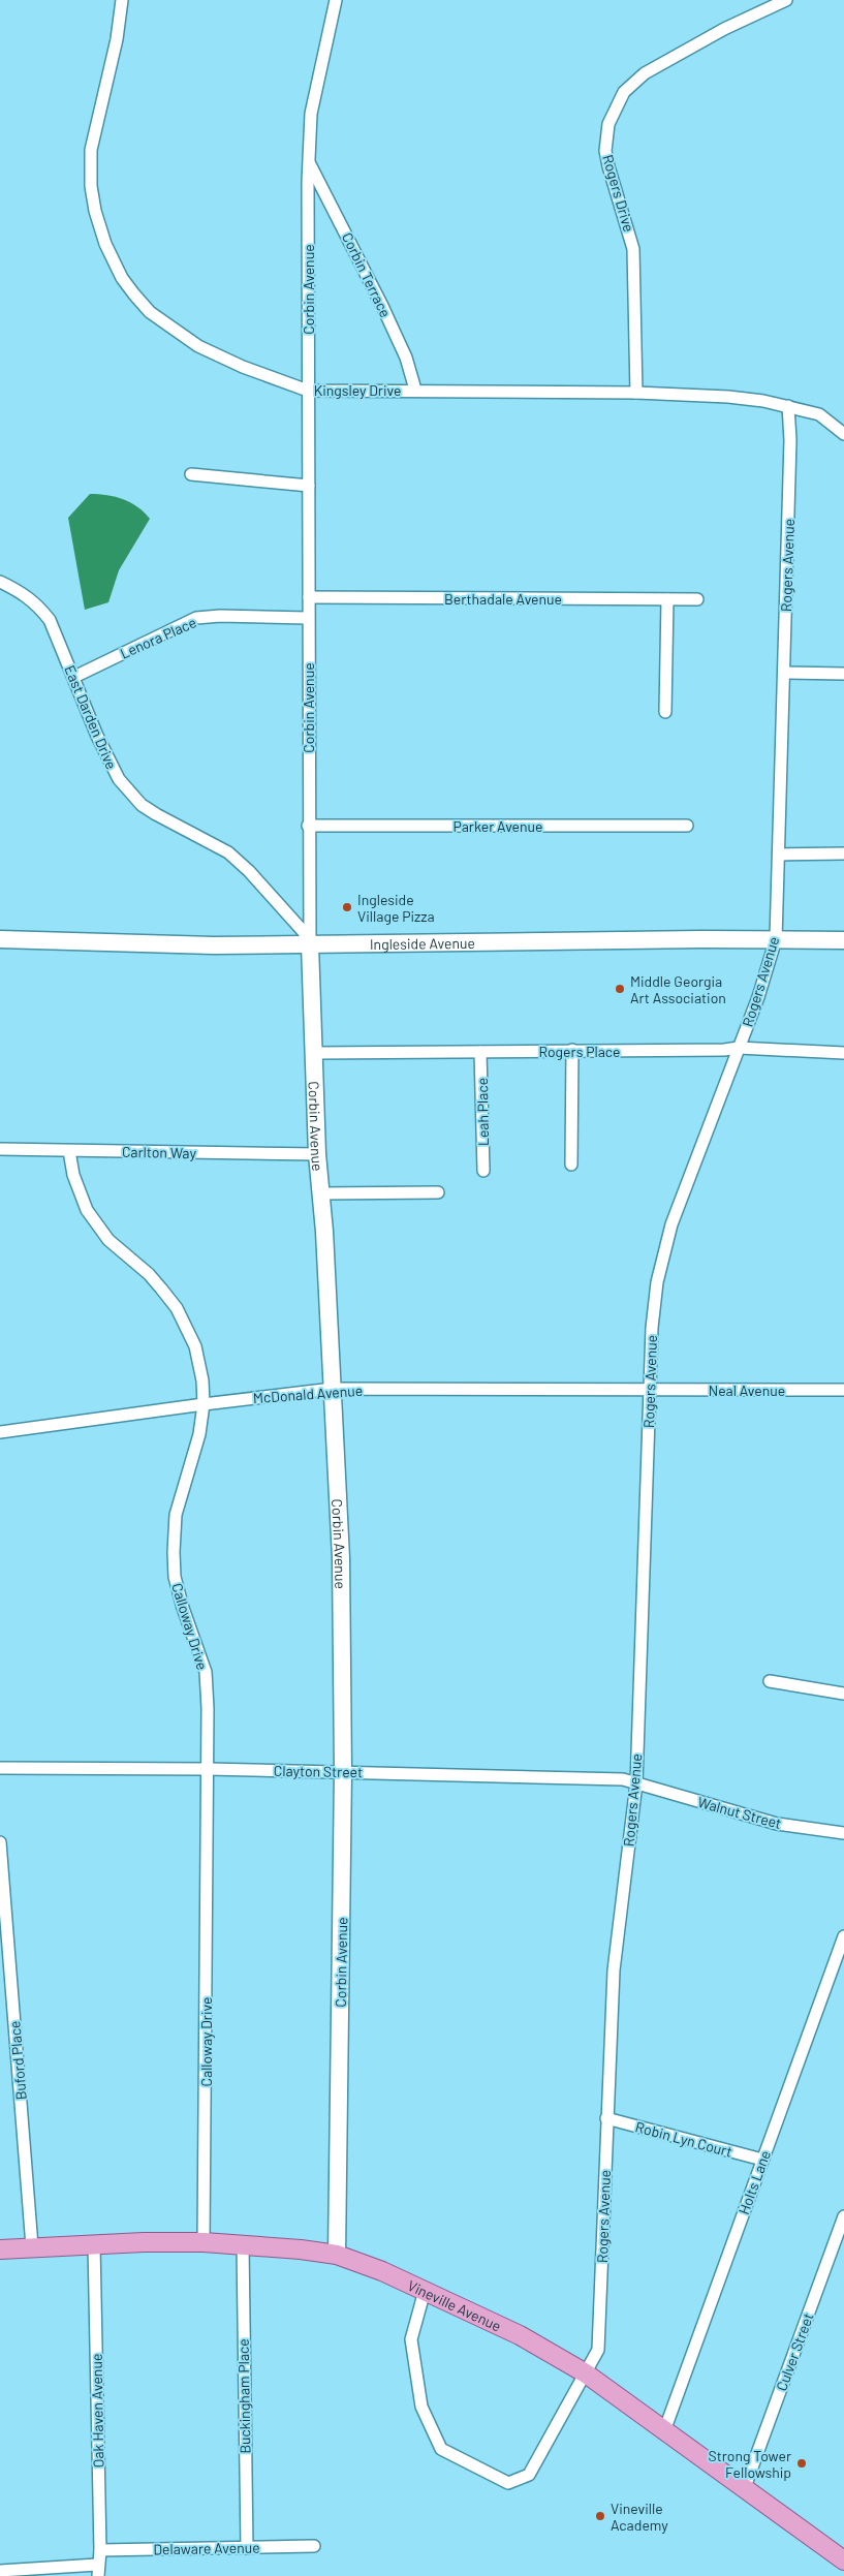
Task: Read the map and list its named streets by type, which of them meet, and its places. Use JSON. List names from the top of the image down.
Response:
{
  "streets": {
    "main road": ["Vineville Avenue"],
    "street": [
      "Rogers Drive",
      "Corbin Terrace",
      "Corbin Avenue",
      "Kingsley Drive",
      "Rogers Avenue",
      "Berthadale Avenue",
      "Lenora Place",
      "East Darden Drive",
      "Parker Avenue",
      "Ingleside Avenue",
      "Rogers Place",
      "Leah Place",
      "Carlton Way",
      "Neal Avenue",
      "McDonald Avenue",
      "Calloway Drive",
      "Clayton Street",
      "Walnut Street",
      "Buford Place",
      "Robin Lyn Court",
      "Holts Lane",
      "Culver Street",
      "Buckingham Place",
      "Oak Haven Avenue",
      "Delaware Avenue"
    ]
  },
  "crossings": [
    ["Rogers Drive", "Kingsley Drive"],
    ["Corbin Terrace", "Corbin Avenue"],
    ["Corbin Terrace", "Kingsley Drive"],
    ["Corbin Avenue", "Kingsley Drive"],
    ["Corbin Avenue", "Berthadale Avenue"],
    ["Corbin Avenue", "Lenora Place"],
    ["Corbin Avenue", "East Darden Drive"],
    ["Corbin Avenue", "Parker Avenue"],
    ["Corbin Avenue", "Ingleside Avenue"],
    ["Corbin Avenue", "Rogers Place"],
    ["Corbin Avenue", "Carlton Way"],
    ["Corbin Avenue", "McDonald Avenue"],
    ["Corbin Avenue", "Clayton Street"],
    ["Corbin Avenue", "Vineville Avenue"],
    ["Kingsley Drive", "Rogers Avenue"],
    ["Rogers Avenue", "Ingleside Avenue"],
    ["Rogers Avenue", "Rogers Place"],
    ["Rogers Avenue", "Neal Avenue"],
    ["Rogers Avenue", "McDonald Avenue"],
    ["Rogers Avenue", "Clayton Street"],
    ["Rogers Avenue", "Walnut Street"],
    ["Rogers Avenue", "Robin Lyn Court"],
    ["Rogers Avenue", "Vineville Avenue"],
    ["Lenora Place", "East Darden Drive"],
    ["East Darden Drive", "Ingleside Avenue"],
    ["Rogers Place", "Leah Place"],
    ["Carlton Way", "Calloway Drive"],
    ["Neal Avenue", "McDonald Avenue"],
    ["McDonald Avenue", "Calloway Drive"],
    ["Calloway Drive", "Clayton Street"],
    ["Calloway Drive", "Vineville Avenue"],
    ["Clayton Street", "Walnut Street"],
    ["Buford Place", "Vineville Avenue"],
    ["Robin Lyn Court", "Holts Lane"],
    ["Holts Lane", "Vineville Avenue"],
    ["Vineville Avenue", "Culver Street"],
    ["Vineville Avenue", "Buckingham Place"],
    ["Vineville Avenue", "Oak Haven Avenue"],
    ["Buckingham Place", "Delaware Avenue"],
    ["Oak Haven Avenue", "Delaware Avenue"]
  ],
  "places": [
    "Ingleside Village Pizza",
    "Middle Georgia Art Association",
    "Strong Tower Fellowship",
    "Vineville Academy"
  ]
}
